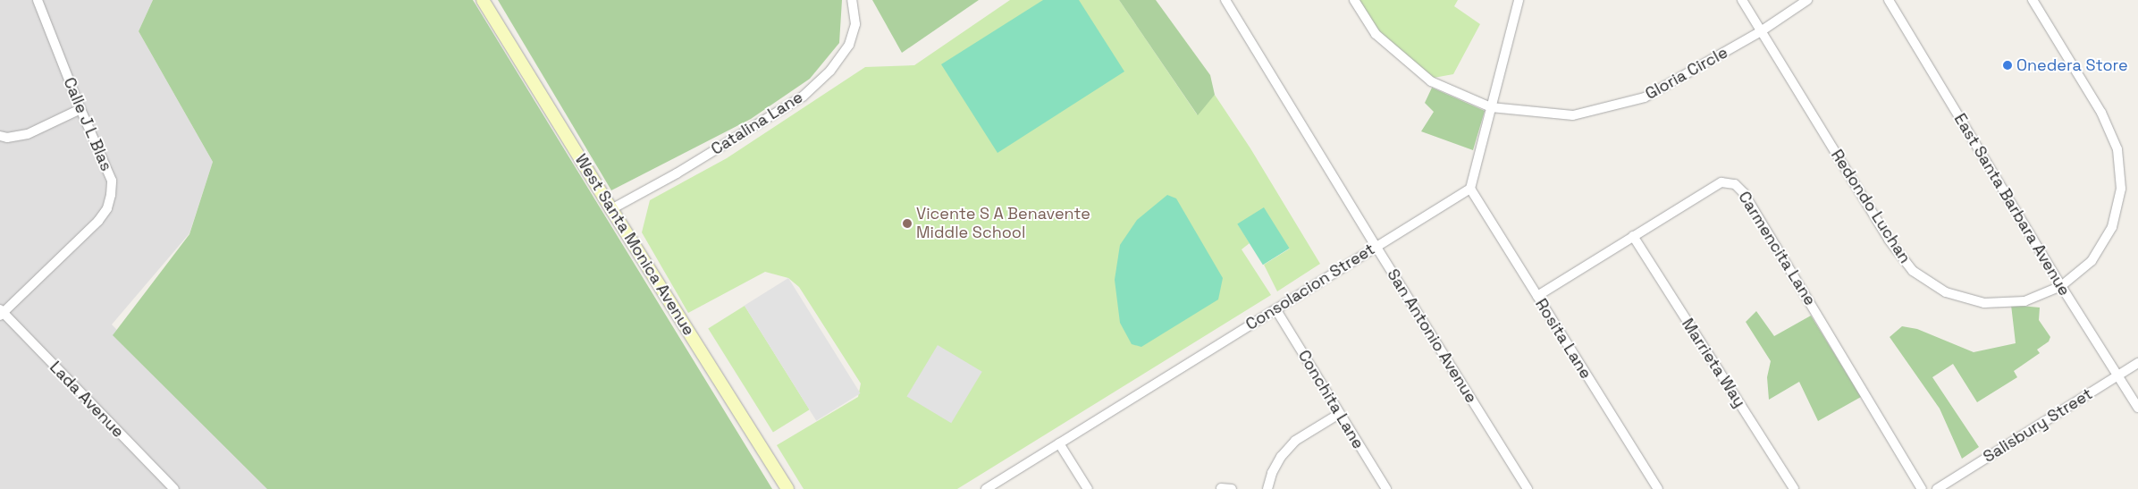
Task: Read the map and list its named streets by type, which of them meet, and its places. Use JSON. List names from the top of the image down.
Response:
{
  "streets": {
    "main road": ["West Santa Monica Avenue"],
    "street": [
      "Gloria Circle",
      "Catalina Lane",
      "Calle J L Blas",
      "East Santa Barbara Avenue",
      "Redondo Luchan",
      "Carmencita Lane",
      "Consolacion Street",
      "San Antonio Avenue",
      "Rosita Lane",
      "Marrieta Way",
      "Lada Avenue",
      "Conchita Lane",
      "Salisbury Street"
    ]
  },
  "crossings": [
    ["Gloria Circle", "Redondo Luchan"],
    ["Catalina Lane", "West Santa Monica Avenue"],
    ["Calle J L Blas", "Lada Avenue"],
    ["East Santa Barbara Avenue", "Redondo Luchan"],
    ["East Santa Barbara Avenue", "Salisbury Street"],
    ["Carmencita Lane", "Rosita Lane"],
    ["Carmencita Lane", "Marrieta Way"],
    ["Consolacion Street", "San Antonio Avenue"],
    ["Consolacion Street", "Rosita Lane"],
    ["Consolacion Street", "Conchita Lane"]
  ],
  "places": ["Onedera Store", "Vicente S A Benavente Middle School"]
}
